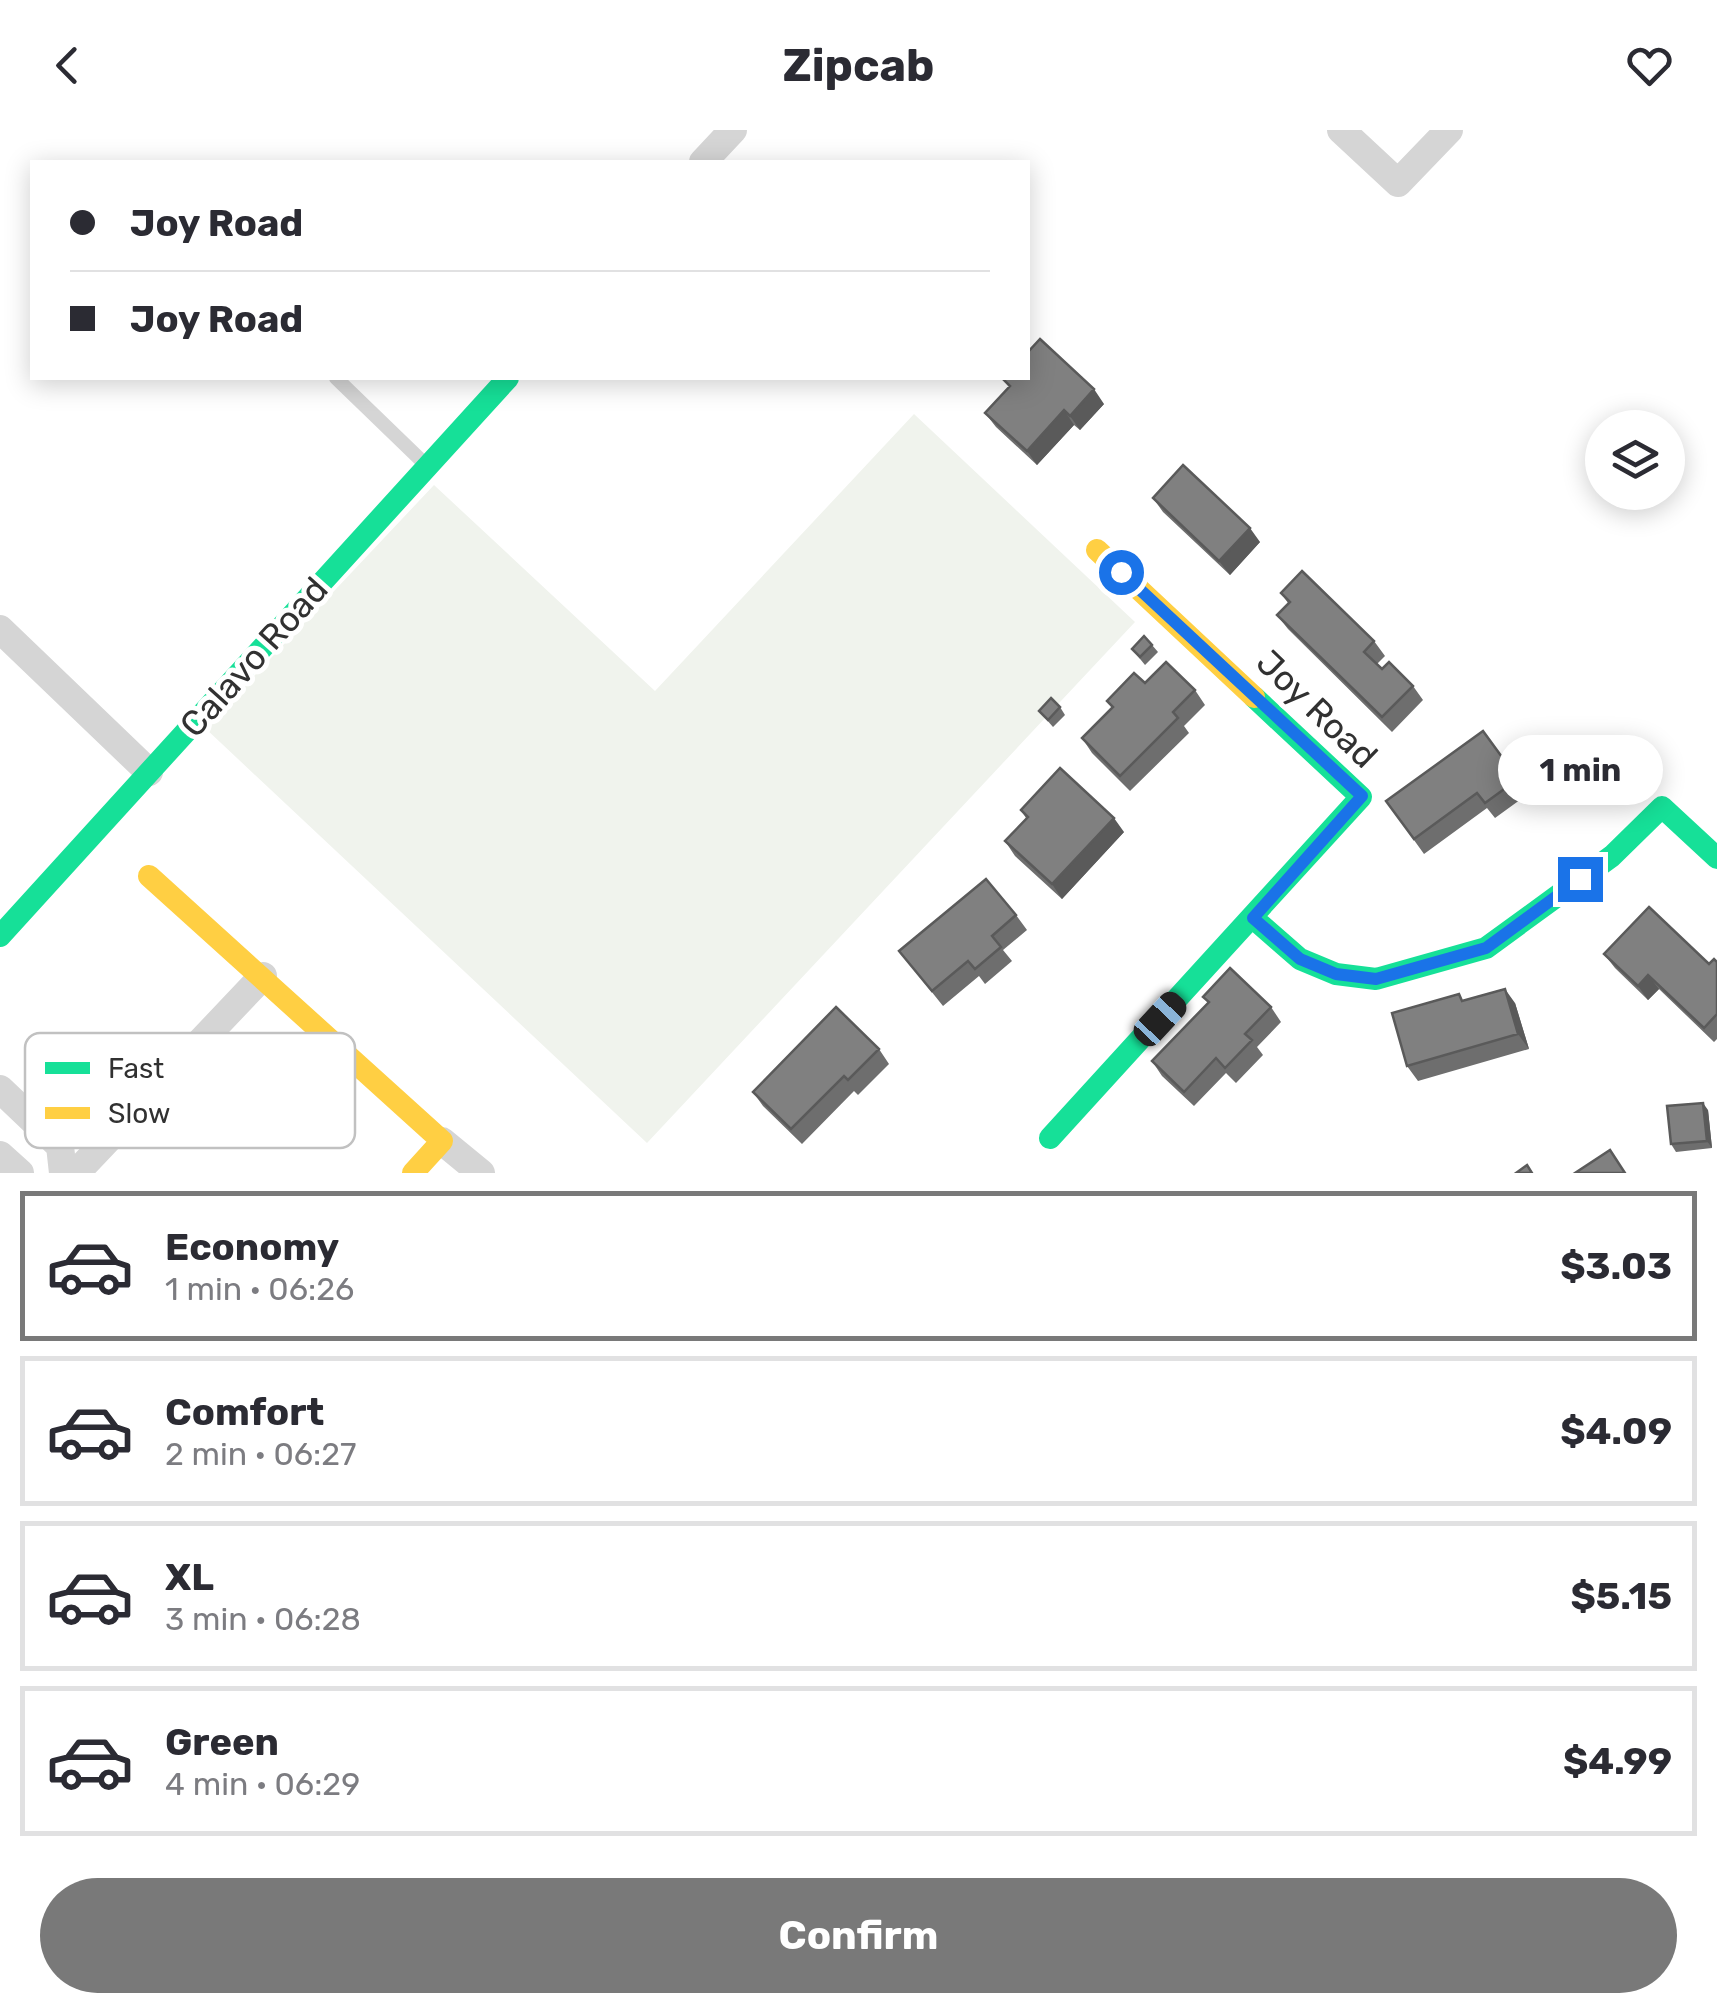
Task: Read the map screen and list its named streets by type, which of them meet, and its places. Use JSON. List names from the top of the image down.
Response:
{
  "streets": {
    "street": ["Calavo Road", "Joy Road"]
  },
  "legend": ["Fast", "Slow"],
  "page": {
    "header": "Zipcab",
    "banner": ["Joy Road", "Joy Road"],
    "bubble": "1 min",
    "list": [
      {
        "name": "Economy",
        "note": "1 min · 06:26",
        "value": "$3.03"
      },
      {
        "name": "Comfort",
        "note": "2 min · 06:27",
        "value": "$4.09"
      },
      {
        "name": "XL",
        "note": "3 min · 06:28",
        "value": "$5.15"
      },
      {
        "name": "Green",
        "note": "4 min · 06:29",
        "value": "$4.99"
      }
    ],
    "buttons": "Confirm"
  }
}
